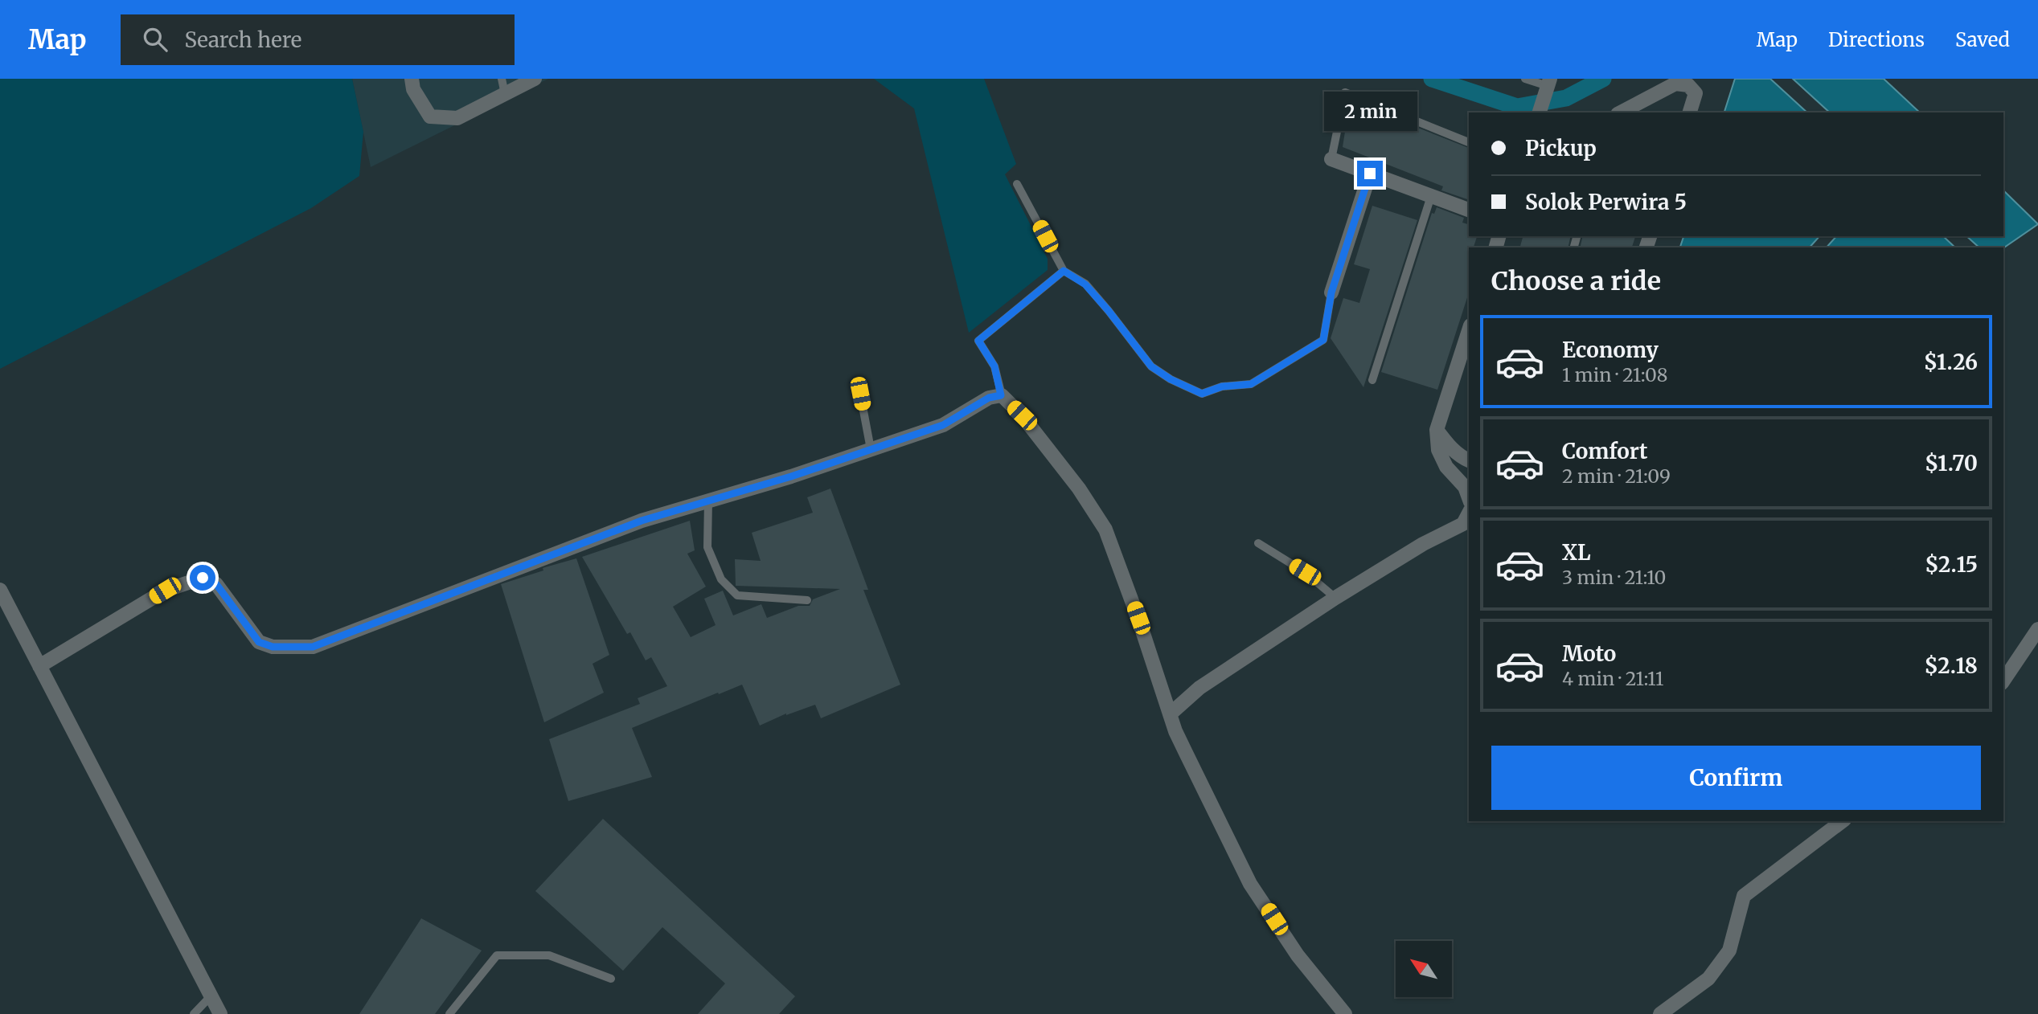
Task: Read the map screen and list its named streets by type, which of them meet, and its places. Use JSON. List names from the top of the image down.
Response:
{
  "north": "top left",
  "page": {
    "header": "Map",
    "search": "Search here",
    "nav": ["Map", "Directions", "Saved"],
    "bubble": "2 min",
    "banner": ["Pickup", "Solok Perwira 5"],
    "heading": "Choose a ride",
    "list": [
      {
        "name": "Economy",
        "note": "1 min · 21:08",
        "value": "$1.26"
      },
      {
        "name": "Comfort",
        "note": "2 min · 21:09",
        "value": "$1.70"
      },
      {
        "name": "XL",
        "note": "3 min · 21:10",
        "value": "$2.15"
      },
      {
        "name": "Moto",
        "note": "4 min · 21:11",
        "value": "$2.18"
      }
    ],
    "buttons": "Confirm"
  }
}
